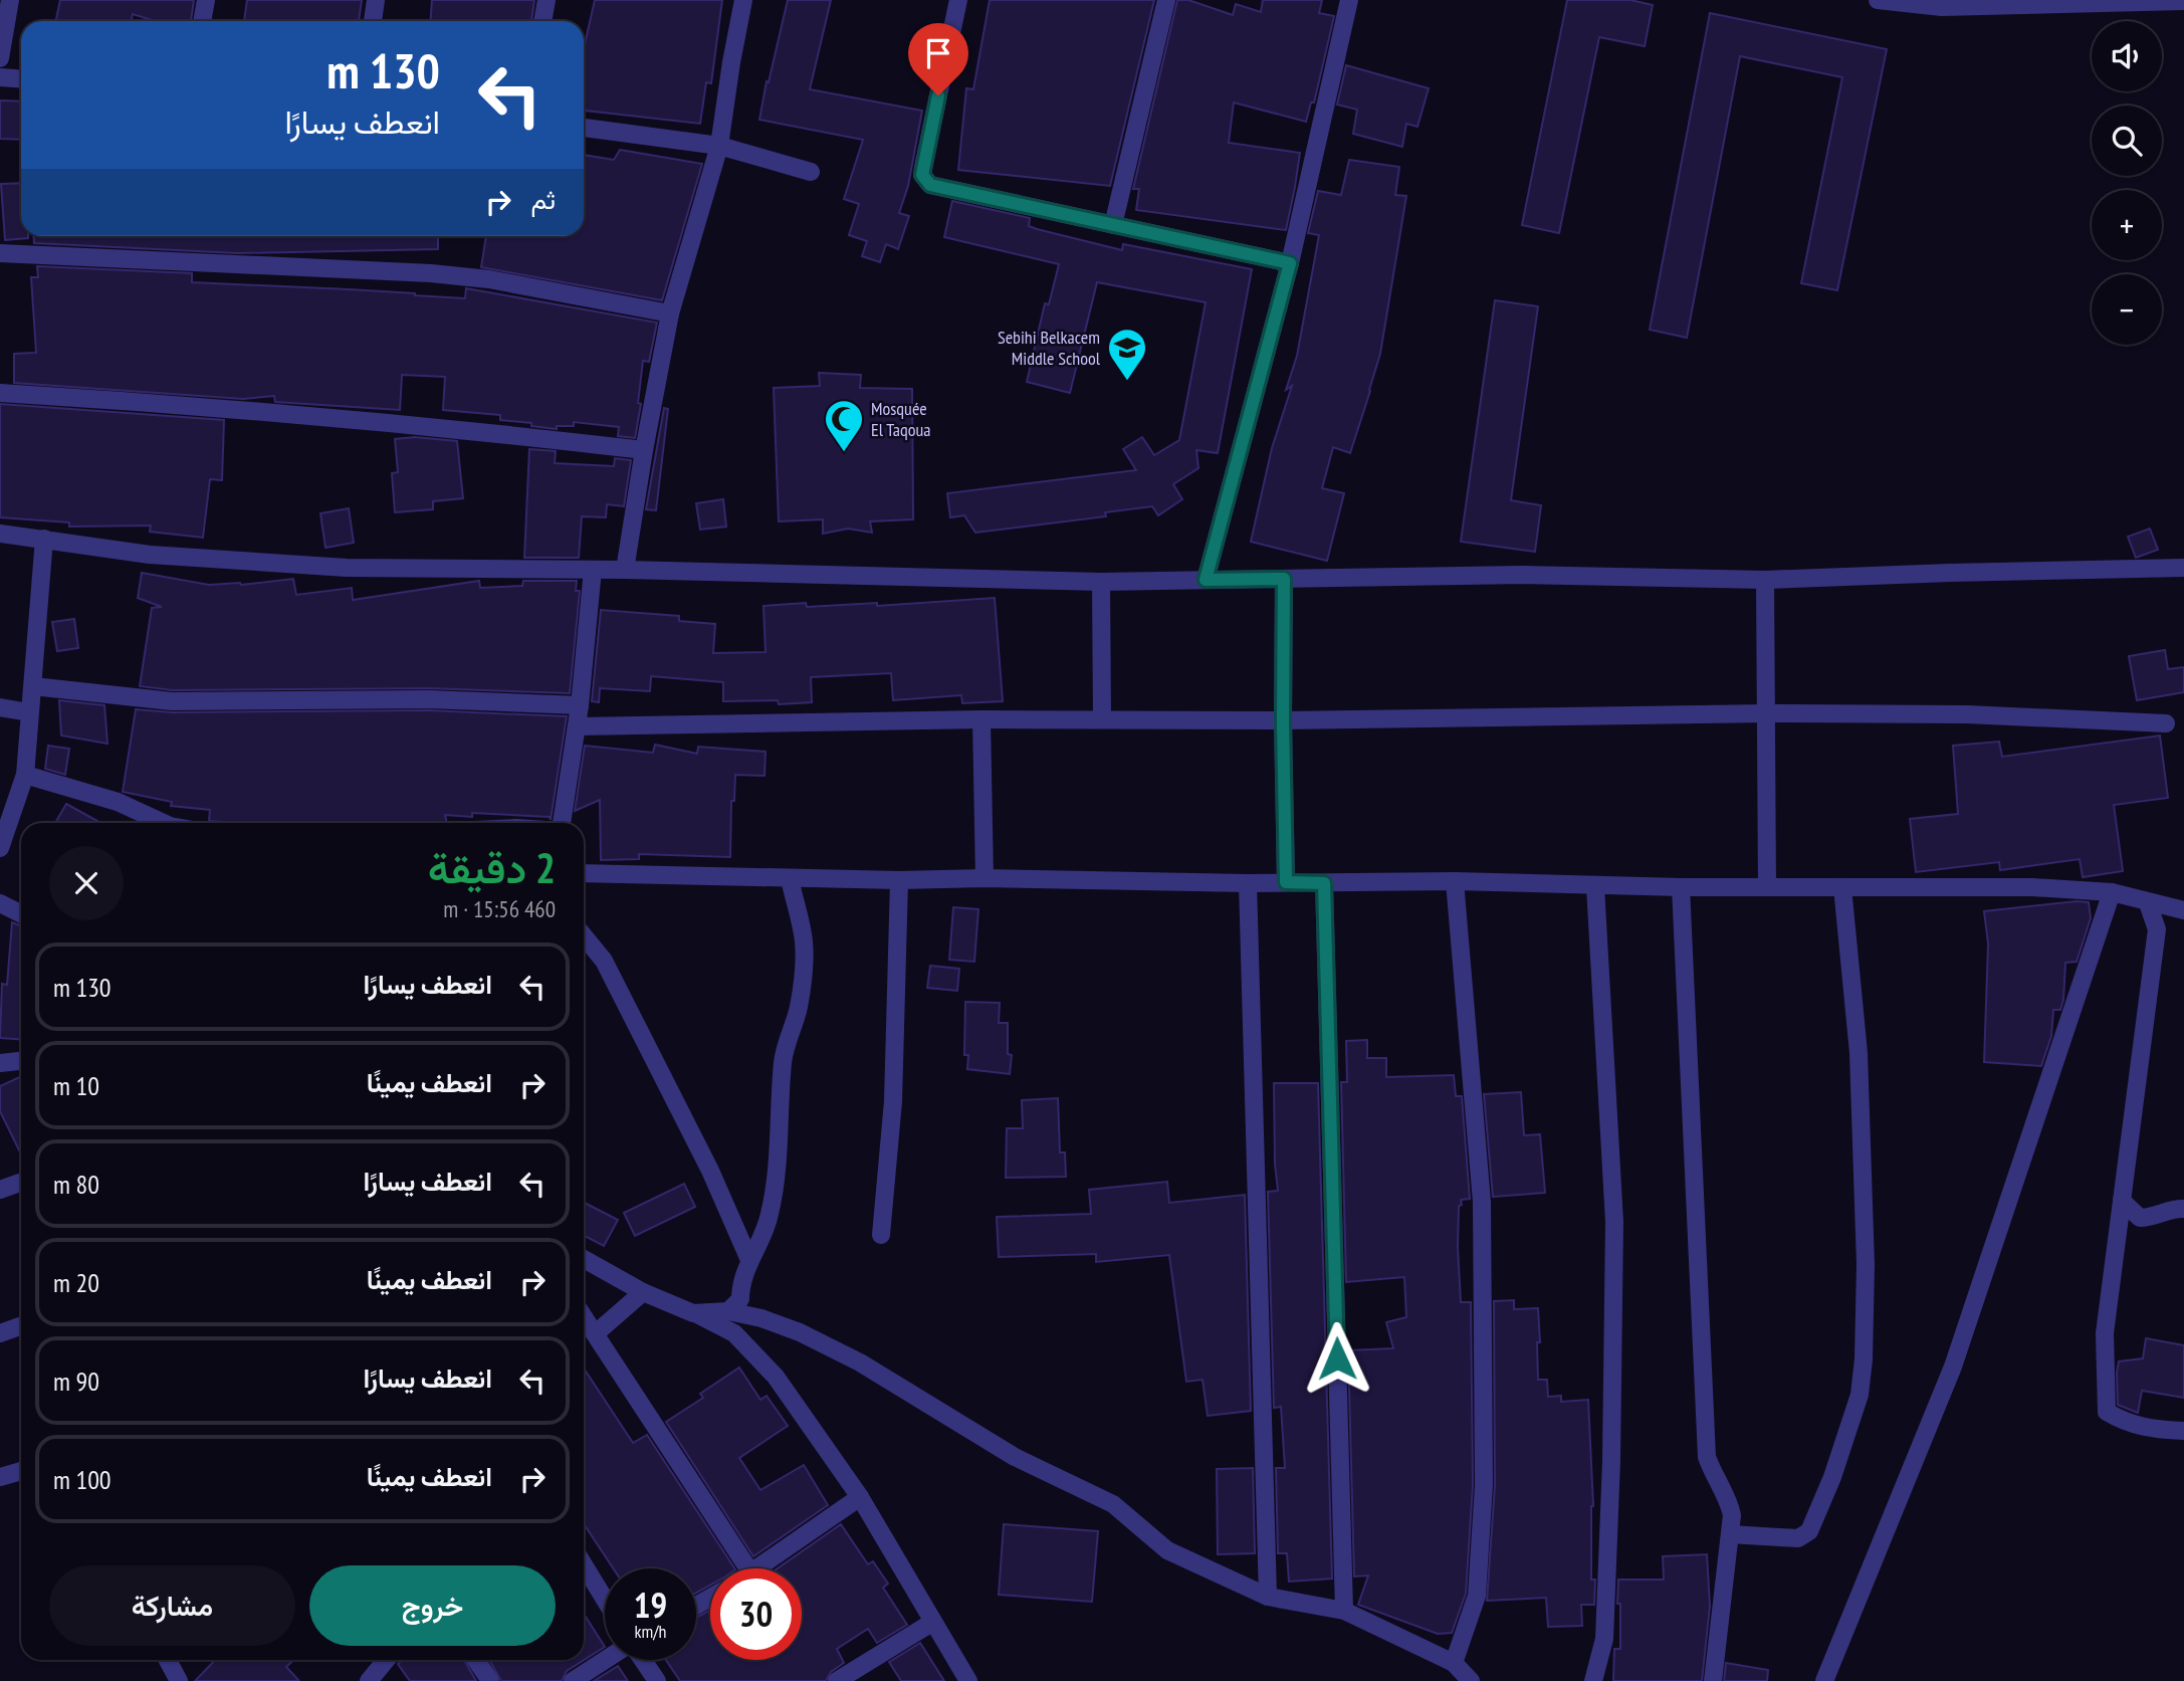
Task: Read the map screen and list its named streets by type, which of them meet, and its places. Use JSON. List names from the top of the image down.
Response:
{
  "places": {
    "school or university": ["Sebihi Belkacem Middle School"],
    "mosque": ["Mosquée El Taqoua"]
  },
  "page": {
    "map_buttons": ["+", "−"],
    "turn": ["130 m", "انعطف يسارًا"],
    "then": "ثم",
    "heading": ["2 دقيقة", "460 m · 15:56"],
    "list": [
      {
        "name": "انعطف يسارًا",
        "value": "130 m"
      },
      {
        "name": "انعطف يمينًا",
        "value": "10 m"
      },
      {
        "name": "انعطف يسارًا",
        "value": "80 m"
      },
      {
        "name": "انعطف يمينًا",
        "value": "20 m"
      },
      {
        "name": "انعطف يسارًا",
        "value": "90 m"
      },
      {
        "name": "انعطف يمينًا",
        "value": "100 m"
      }
    ],
    "buttons": ["خروج", "مشاركة"],
    "speed": "19 km/h",
    "limit": "30"
  }
}
